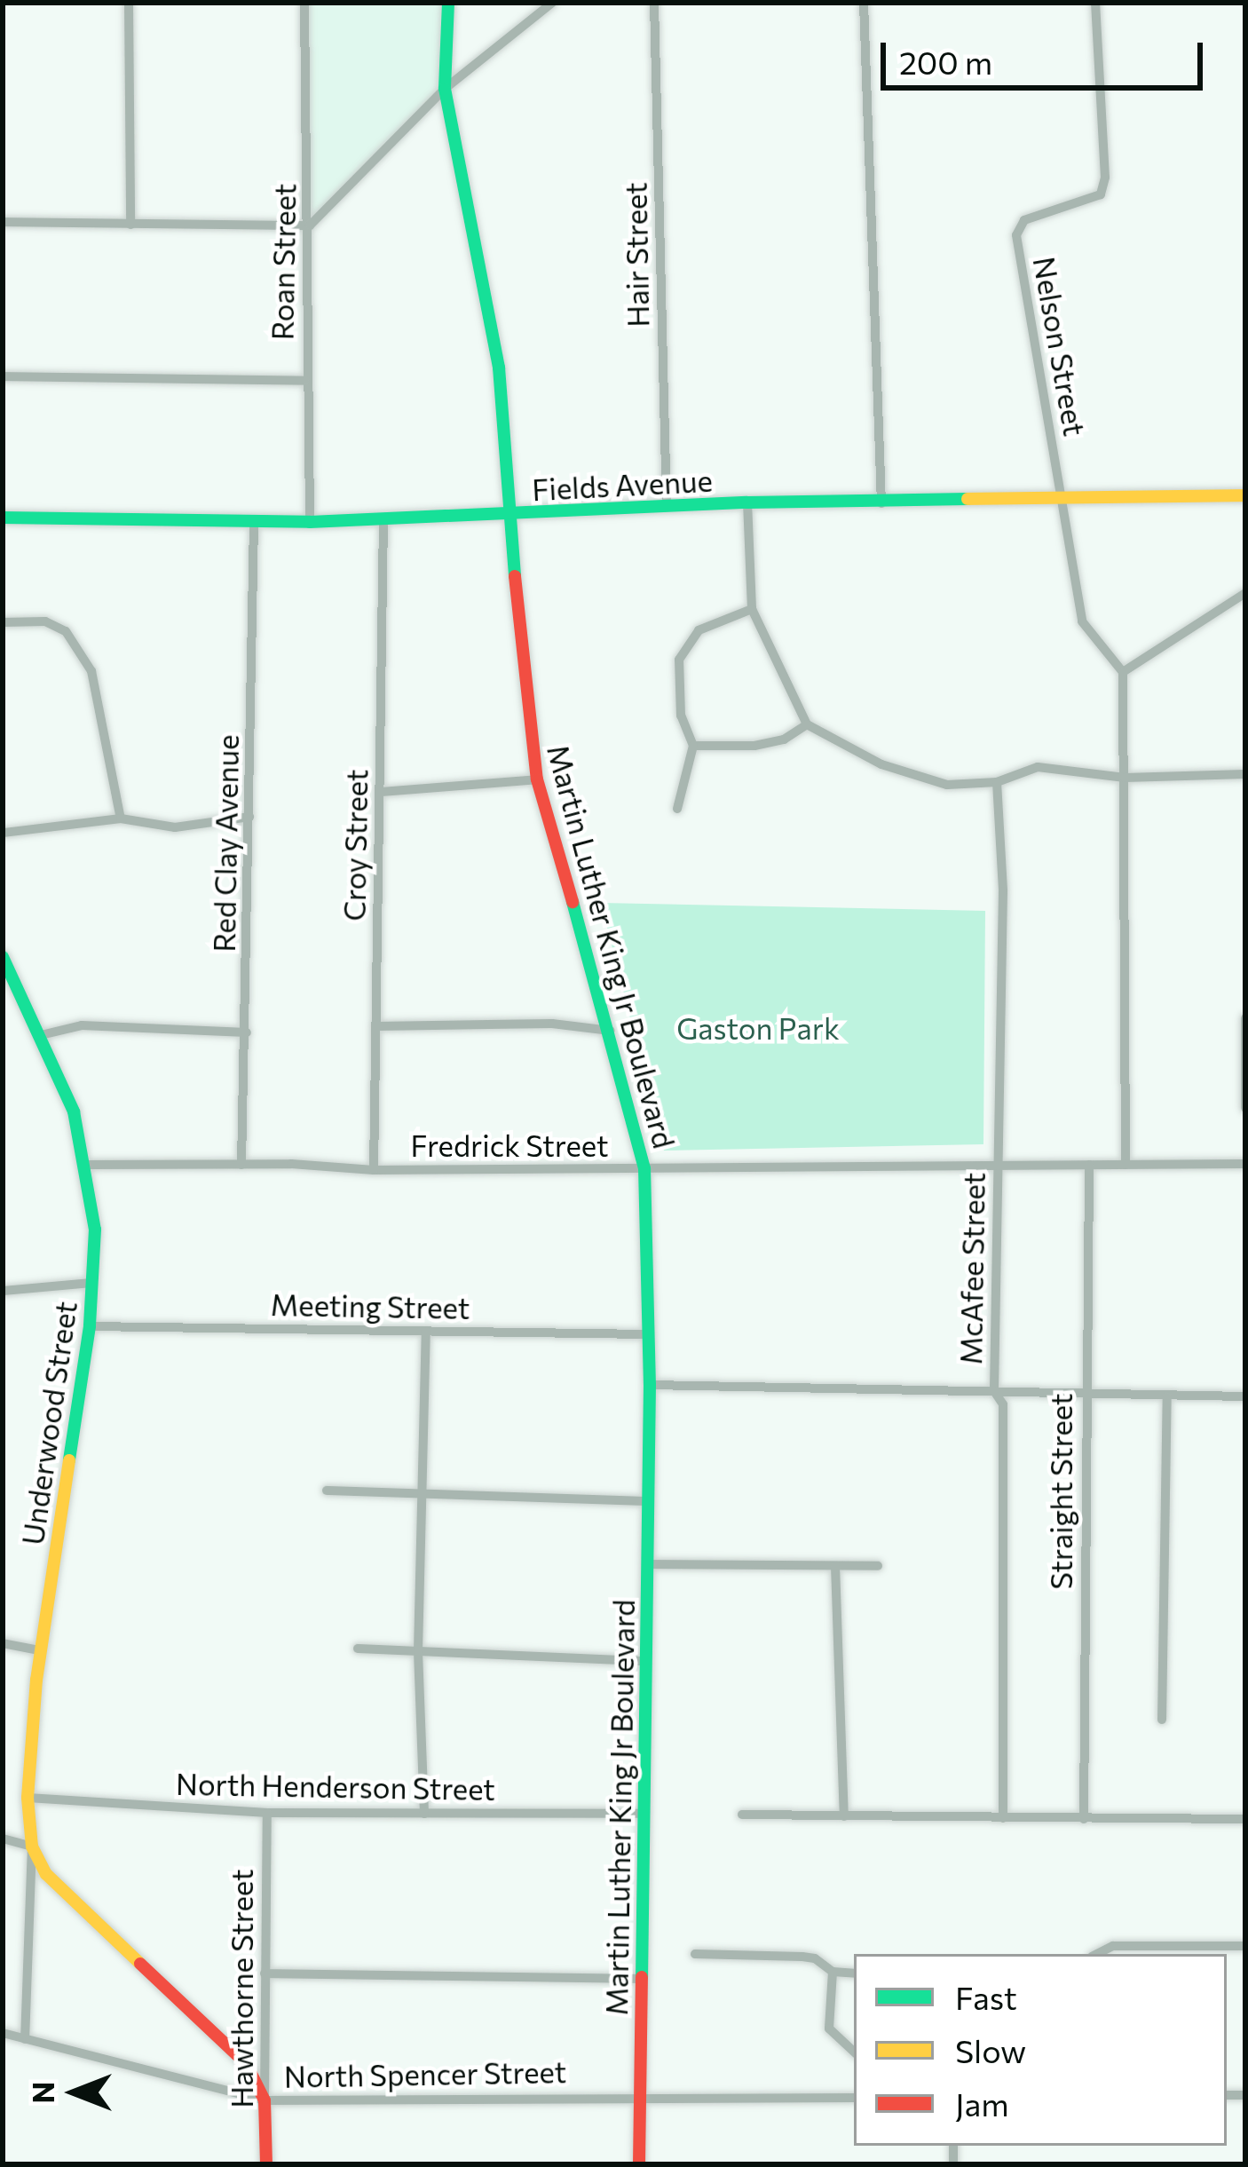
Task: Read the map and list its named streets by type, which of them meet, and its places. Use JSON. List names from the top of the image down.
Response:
{
  "streets": {
    "street": [
      "Hair Street",
      "Roan Street",
      "Nelson Street",
      "Fields Avenue",
      "Red Clay Avenue",
      "Croy Street",
      "Martin Luther King Jr Boulevard",
      "Fredrick Street",
      "McAfee Street",
      "Meeting Street",
      "Underwood Street",
      "Straight Street",
      "North Henderson Street",
      "Hawthorne Street",
      "North Spencer Street"
    ]
  },
  "crossings": [
    ["Hair Street", "Fields Avenue"],
    ["Roan Street", "Fields Avenue"],
    ["Nelson Street", "Fields Avenue"],
    ["Fields Avenue", "Red Clay Avenue"],
    ["Fields Avenue", "Croy Street"],
    ["Fields Avenue", "Martin Luther King Jr Boulevard"],
    ["Red Clay Avenue", "Fredrick Street"],
    ["Croy Street", "Fredrick Street"],
    ["Martin Luther King Jr Boulevard", "Fredrick Street"],
    ["Martin Luther King Jr Boulevard", "Meeting Street"],
    ["Martin Luther King Jr Boulevard", "North Henderson Street"],
    ["Martin Luther King Jr Boulevard", "North Spencer Street"],
    ["Fredrick Street", "McAfee Street"],
    ["Fredrick Street", "Underwood Street"],
    ["Fredrick Street", "Straight Street"],
    ["Meeting Street", "Underwood Street"],
    ["Underwood Street", "North Henderson Street"],
    ["Underwood Street", "North Spencer Street"],
    ["North Henderson Street", "Hawthorne Street"],
    ["Hawthorne Street", "North Spencer Street"]
  ],
  "parks": ["Gaston Park"],
  "legend": ["Fast", "Slow", "Jam"],
  "scale_bar": "200 m",
  "north": "left"
}
